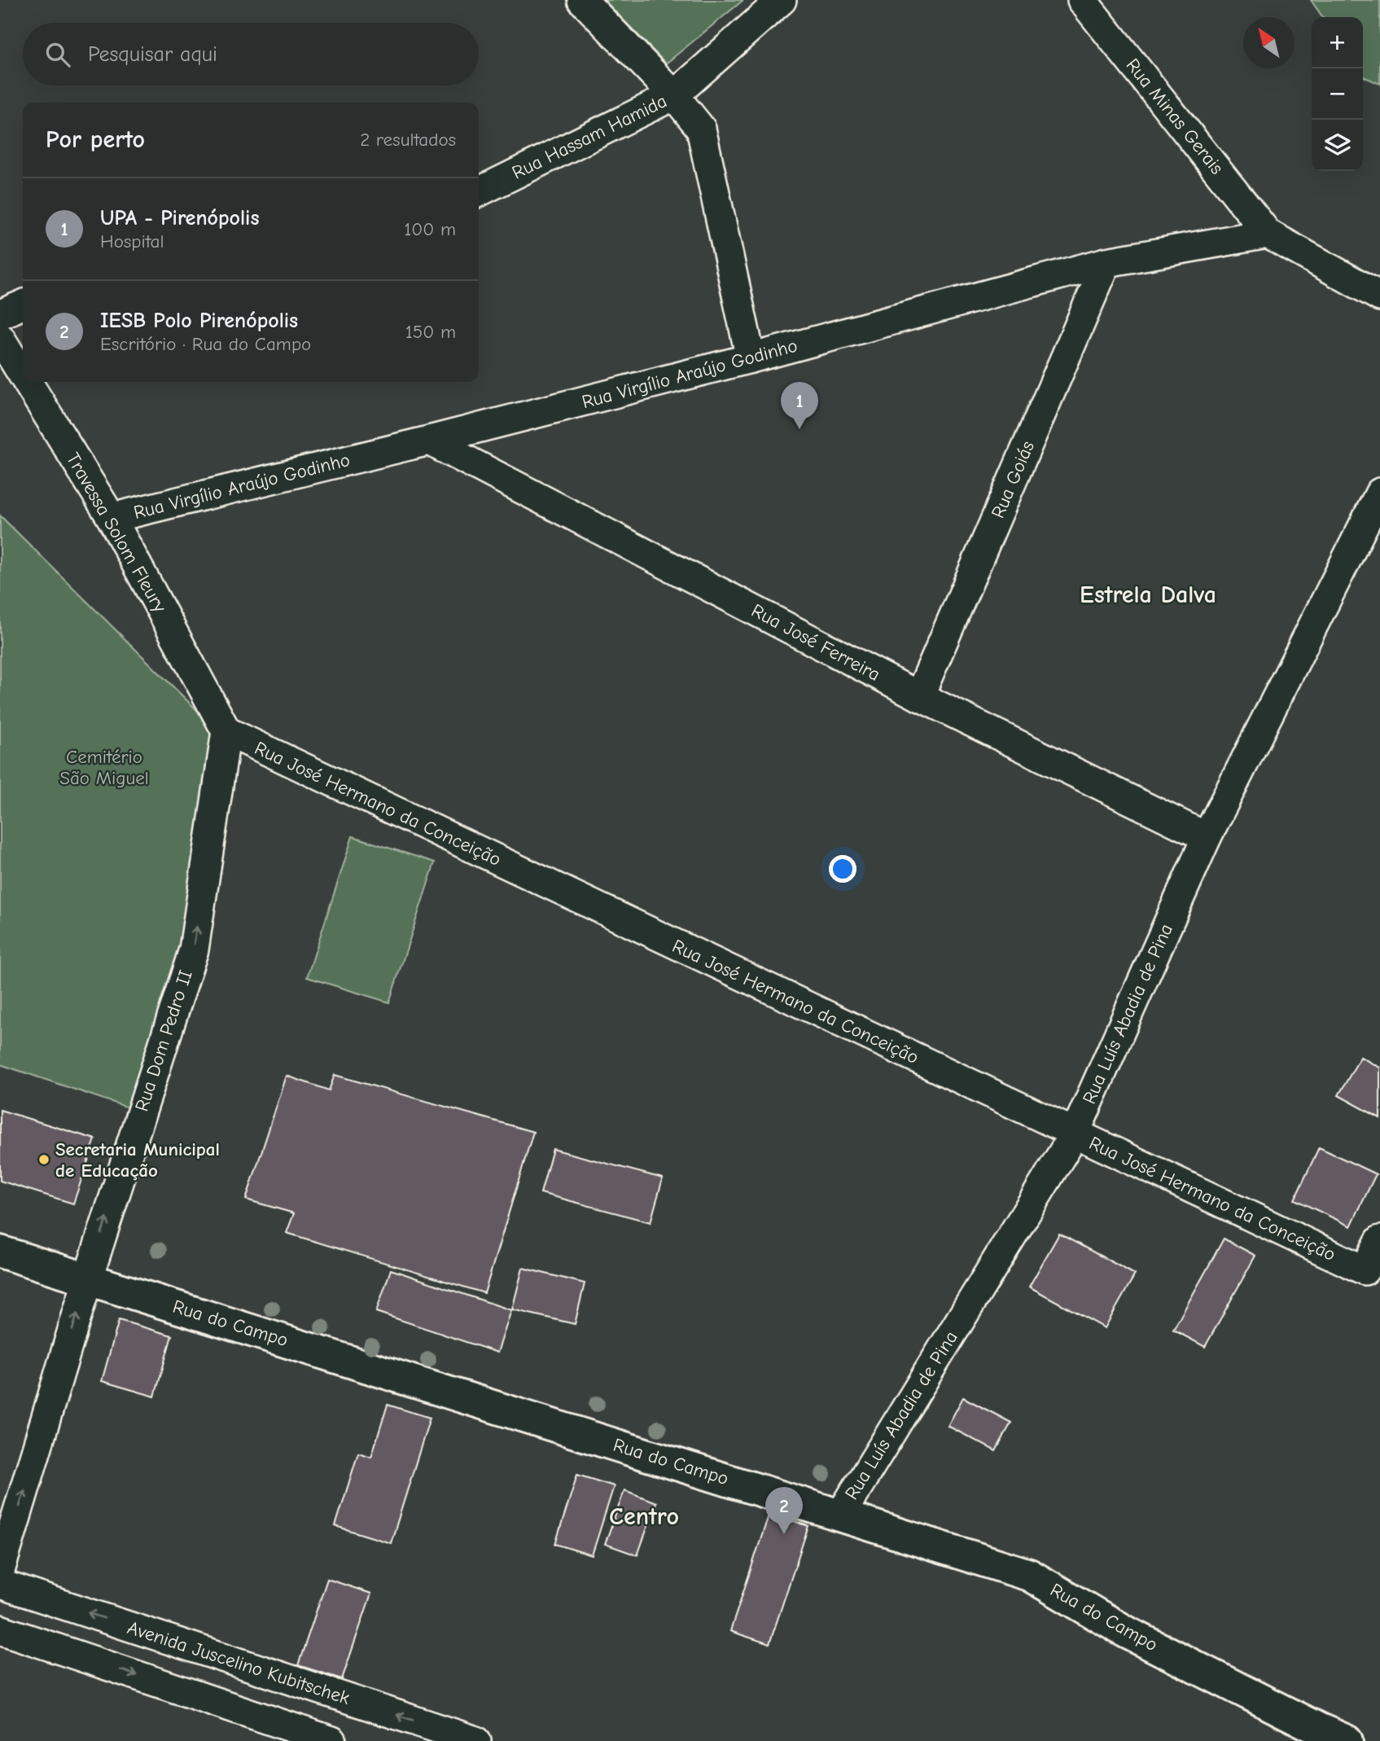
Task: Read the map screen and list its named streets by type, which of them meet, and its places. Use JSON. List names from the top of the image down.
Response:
{
  "streets": {
    "street": [
      "Rua Minas Gerais",
      "Rua Hassam Hamida",
      "Rua Virgílio Araújo Godinho",
      "Rua Goiás",
      "Travessa Solom Fleury",
      "Rua José Ferreira",
      "Rua José Hermano da Conceição",
      "Rua Luís Abadia de Pina",
      "Rua Dom Pedro II",
      "Rua do Campo",
      "Avenida Juscelino Kubitschek"
    ]
  },
  "crossings": [
    ["Rua Minas Gerais", "Rua Virgílio Araújo Godinho"],
    ["Rua Virgílio Araújo Godinho", "Rua Goiás"],
    ["Rua Virgílio Araújo Godinho", "Travessa Solom Fleury"],
    ["Rua Virgílio Araújo Godinho", "Rua José Ferreira"],
    ["Rua Goiás", "Rua José Ferreira"],
    ["Travessa Solom Fleury", "Rua José Hermano da Conceição"],
    ["Travessa Solom Fleury", "Rua Dom Pedro II"],
    ["Rua José Ferreira", "Rua Luís Abadia de Pina"],
    ["Rua José Hermano da Conceição", "Rua Luís Abadia de Pina"],
    ["Rua José Hermano da Conceição", "Rua Dom Pedro II"],
    ["Rua Luís Abadia de Pina", "Rua do Campo"],
    ["Rua Dom Pedro II", "Rua do Campo"]
  ],
  "one_way": ["Rua Dom Pedro II"],
  "districts": ["Estrela Dalva", "Centro"],
  "parks": ["Cemitério São Miguel"],
  "places": ["Secretaria Municipal de Educação"],
  "north": "top left",
  "page": {
    "map_buttons": ["+", "−"],
    "search": "Pesquisar aqui",
    "heading": ["Por perto", "2 resultados"],
    "list": [
      {
        "mark": "1",
        "name": "UPA - Pirenópolis",
        "note": "Hospital",
        "value": "100 m"
      },
      {
        "mark": "2",
        "name": "IESB Polo Pirenópolis",
        "note": "Escritório · Rua do Campo",
        "value": "150 m"
      }
    ],
    "pins": ["1", "2"]
  }
}
